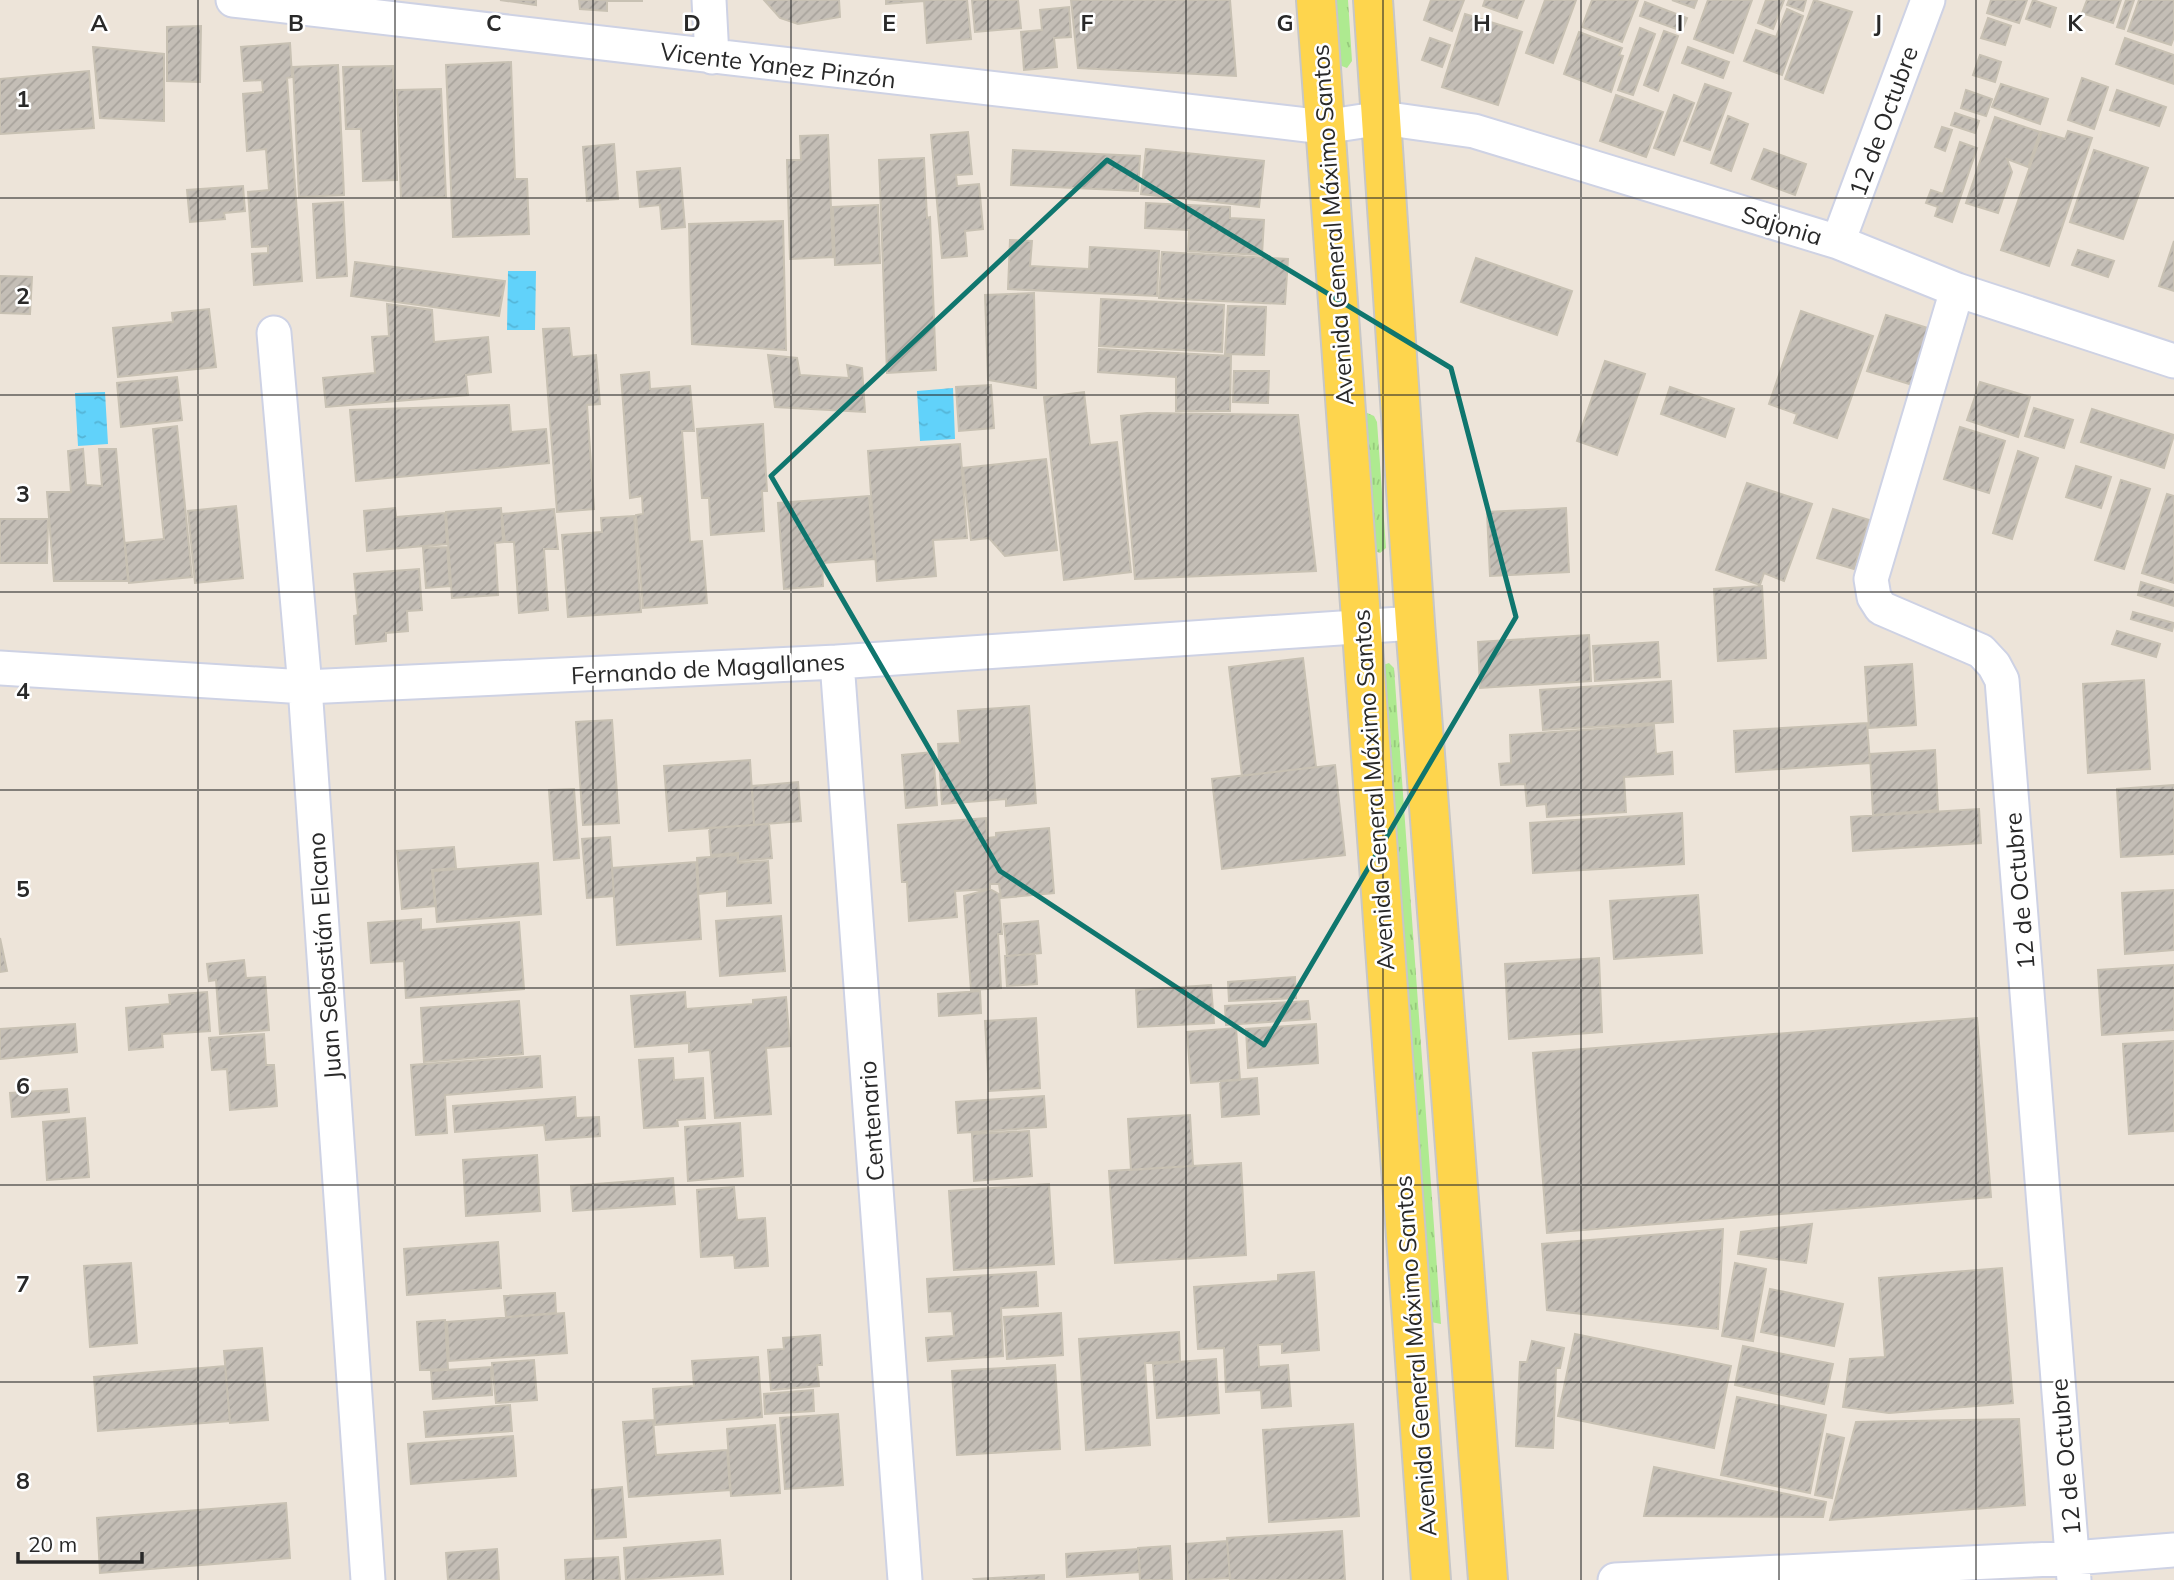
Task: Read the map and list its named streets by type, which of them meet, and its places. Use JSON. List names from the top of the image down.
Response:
{
  "streets": {
    "main road": ["Avenida General Máximo Santos"],
    "street": [
      "Vicente Yanez Pinzón",
      "12 de Octubre",
      "Sajonia",
      "Fernando de Magallanes",
      "Juan Sebastián Elcano",
      "Centenario"
    ]
  },
  "crossings": [
    ["Vicente Yanez Pinzón", "Avenida General Máximo Santos"],
    ["Vicente Yanez Pinzón", "Sajonia"],
    ["12 de Octubre", "Sajonia"],
    ["Avenida General Máximo Santos", "Fernando de Magallanes"],
    ["Fernando de Magallanes", "Juan Sebastián Elcano"],
    ["Fernando de Magallanes", "Centenario"]
  ],
  "scale_bar": "20 m",
  "grid": {
    "columns": [
      "A",
      "B",
      "C",
      "D",
      "E",
      "F",
      "G",
      "H",
      "I",
      "J",
      "K"
    ],
    "rows": [
      "1",
      "2",
      "3",
      "4",
      "5",
      "6",
      "7",
      "8"
    ]
  }
}
